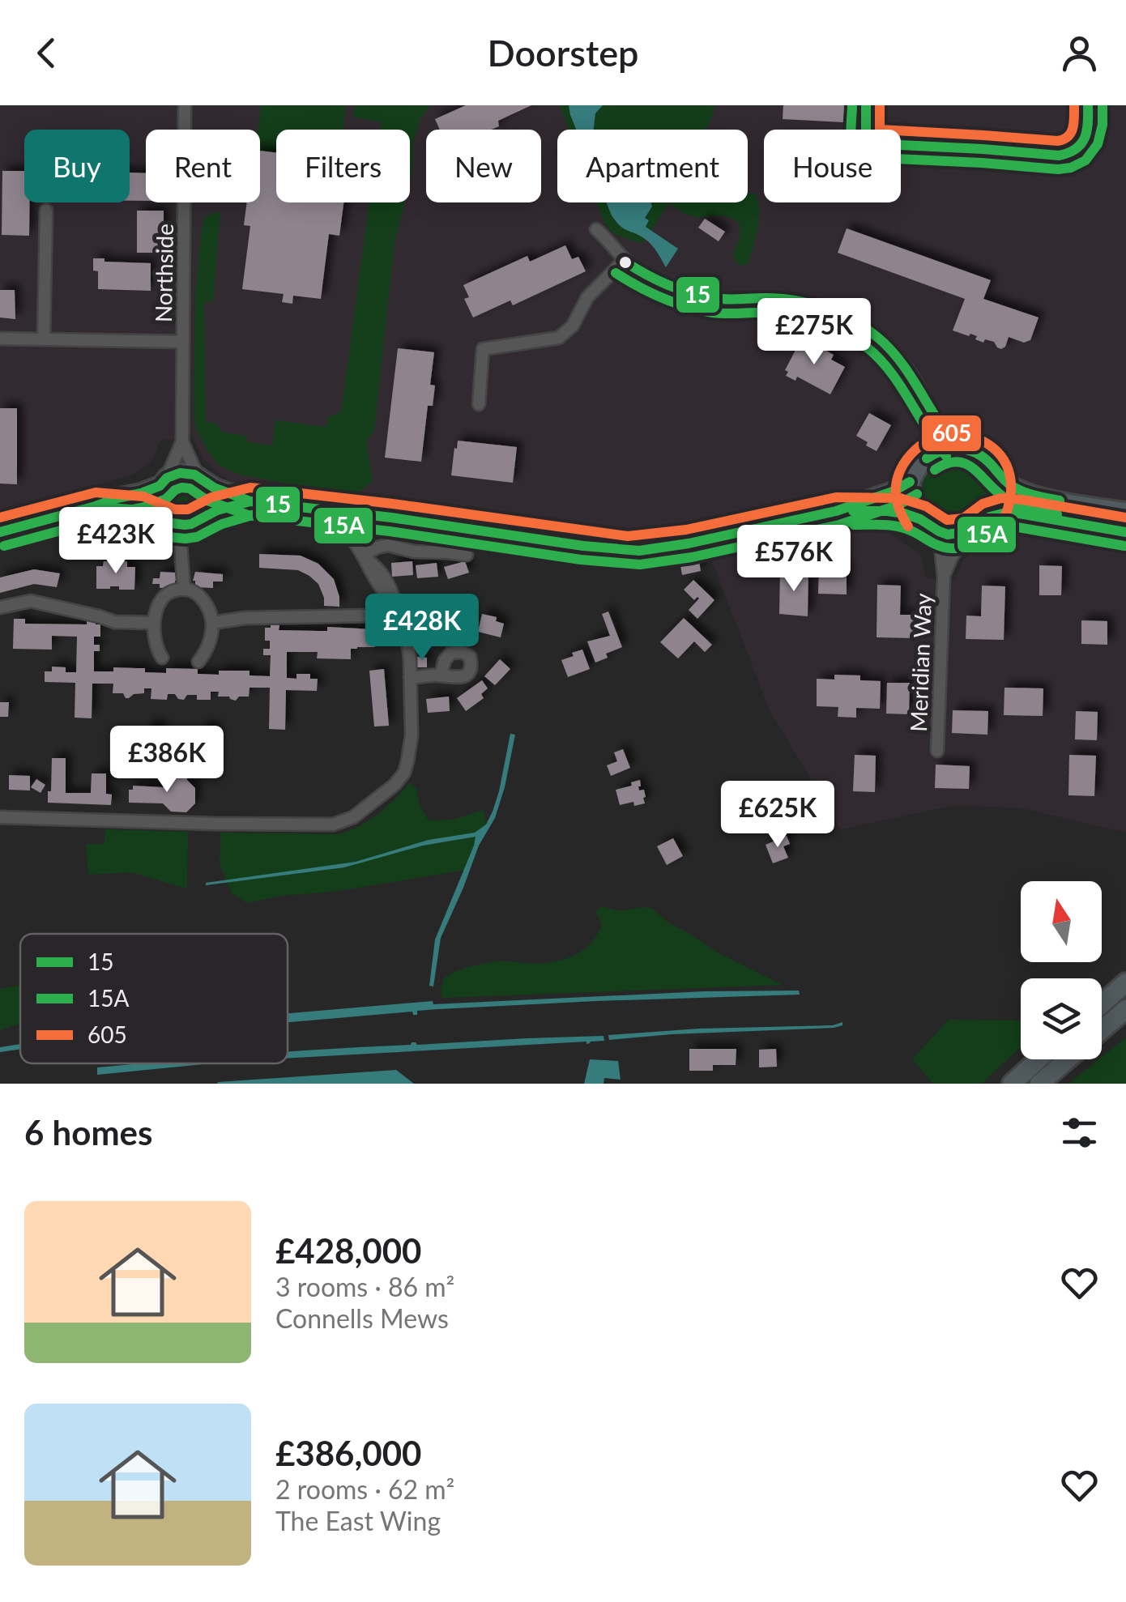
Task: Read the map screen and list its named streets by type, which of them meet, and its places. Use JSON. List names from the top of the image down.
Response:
{
  "streets": {
    "street": ["Northside", "Meridian Way"]
  },
  "lines": ["transit line 15", "transit line 15A", "transit line 605"],
  "legend": ["15", "15A", "605"],
  "north": "top",
  "page": {
    "header": "Doorstep",
    "chip": [
      "Buy",
      "Rent",
      "Filters",
      "New",
      "Apartment",
      "House"
    ],
    "price": [
      "£275K",
      "£423K",
      "£576K",
      "£428K",
      "£386K",
      "£625K"
    ],
    "heading": "6 homes",
    "list": [
      {
        "name": "£428,000",
        "note": "3 rooms · 86 m² · Connells Mews"
      },
      {
        "name": "£386,000",
        "note": "2 rooms · 62 m² · The East Wing"
      }
    ]
  }
}
